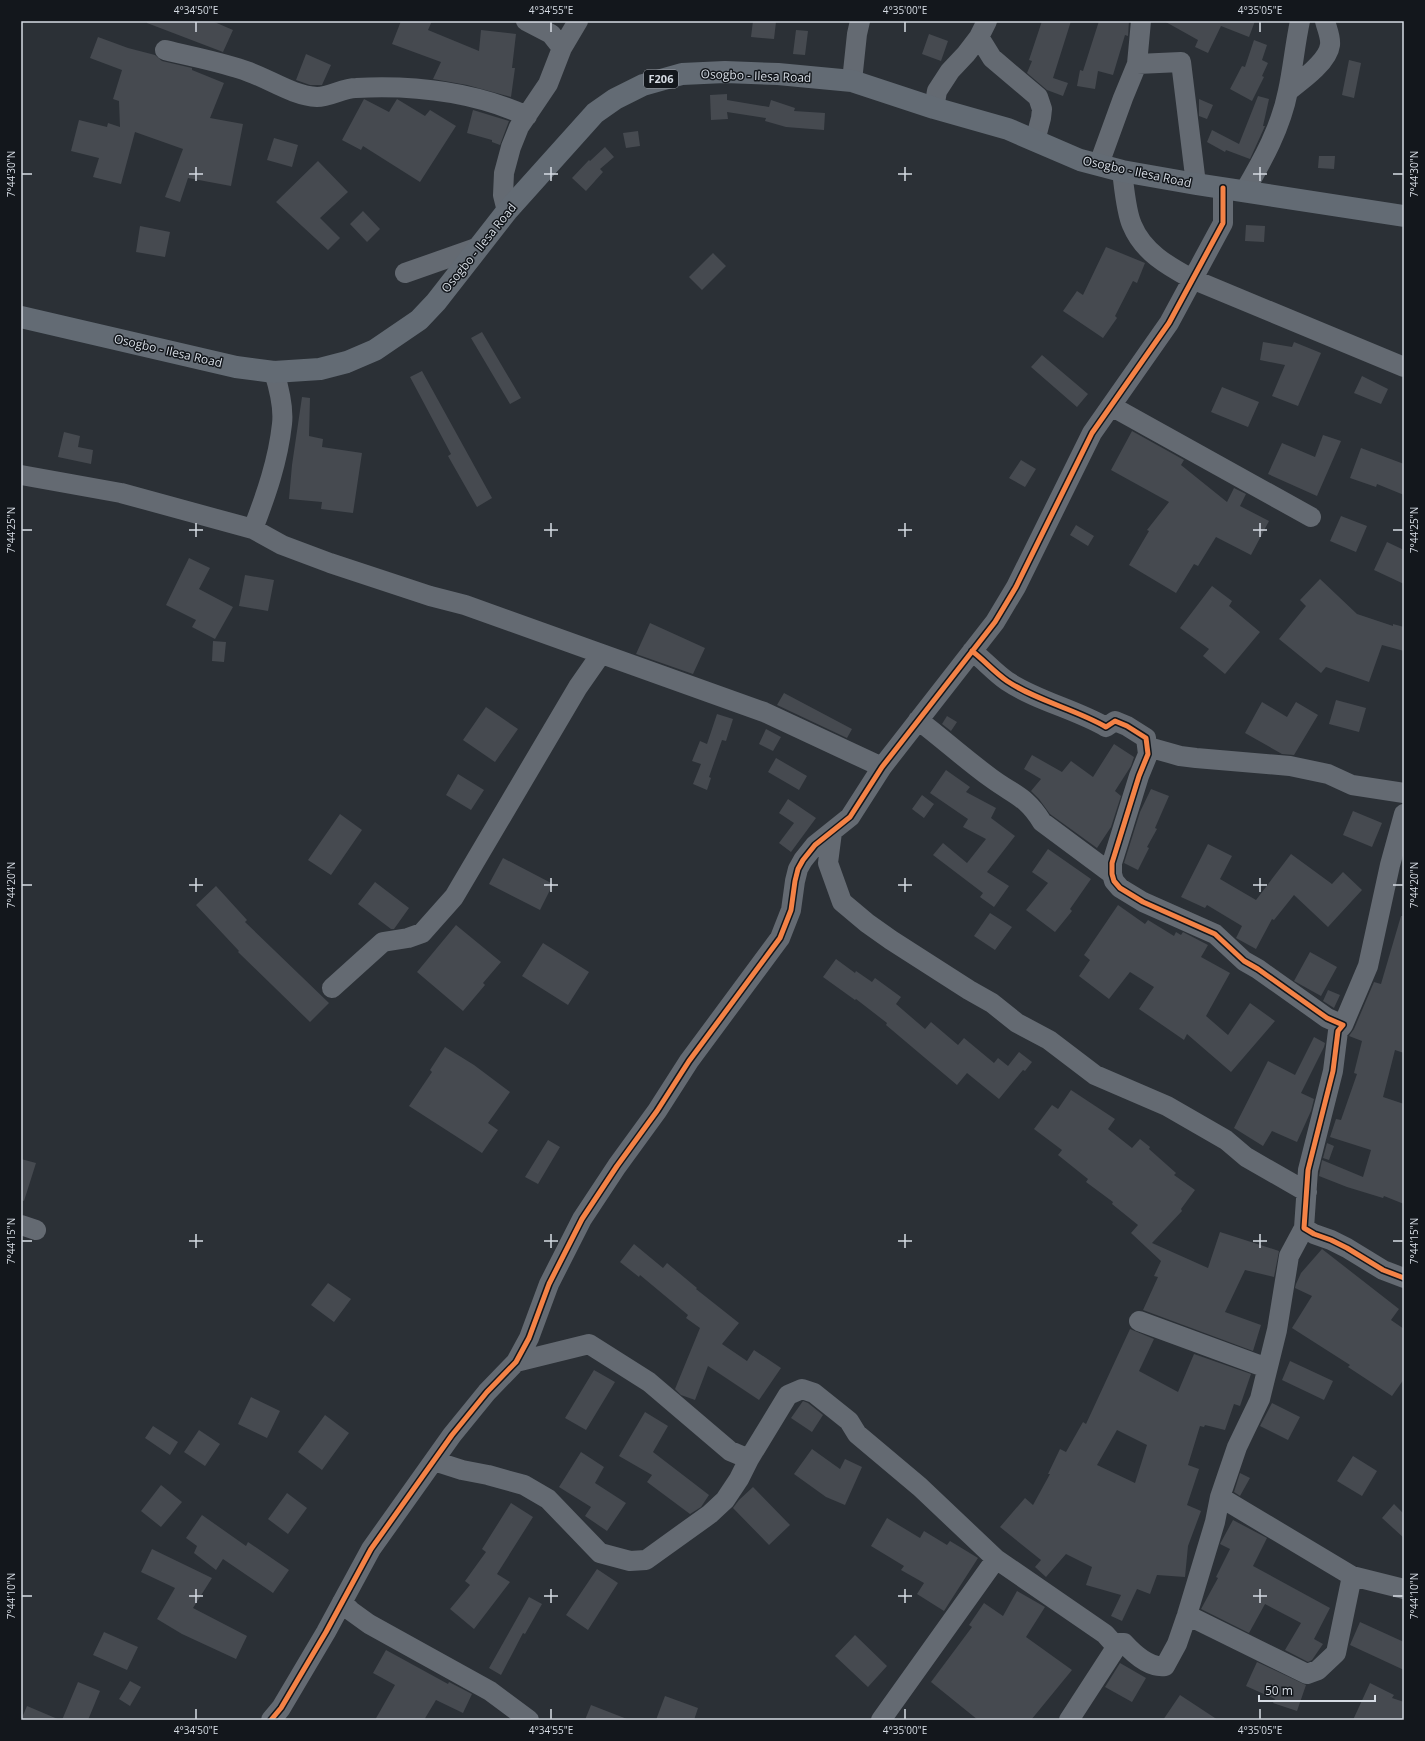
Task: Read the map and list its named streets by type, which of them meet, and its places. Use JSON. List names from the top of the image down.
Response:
{
  "streets": {
    "main road": ["Osogbo - Ilesa Road", "F206"]
  },
  "scale_bar": "50 m",
  "coordinates": [
    "4°34'50\"E",
    "4°34'55\"E",
    "4°35'00\"E",
    "4°35'05\"E",
    "7°44'30\"N",
    "7°44'25\"N",
    "7°44'20\"N",
    "7°44'15\"N",
    "7°44'10\"N"
  ]
}
